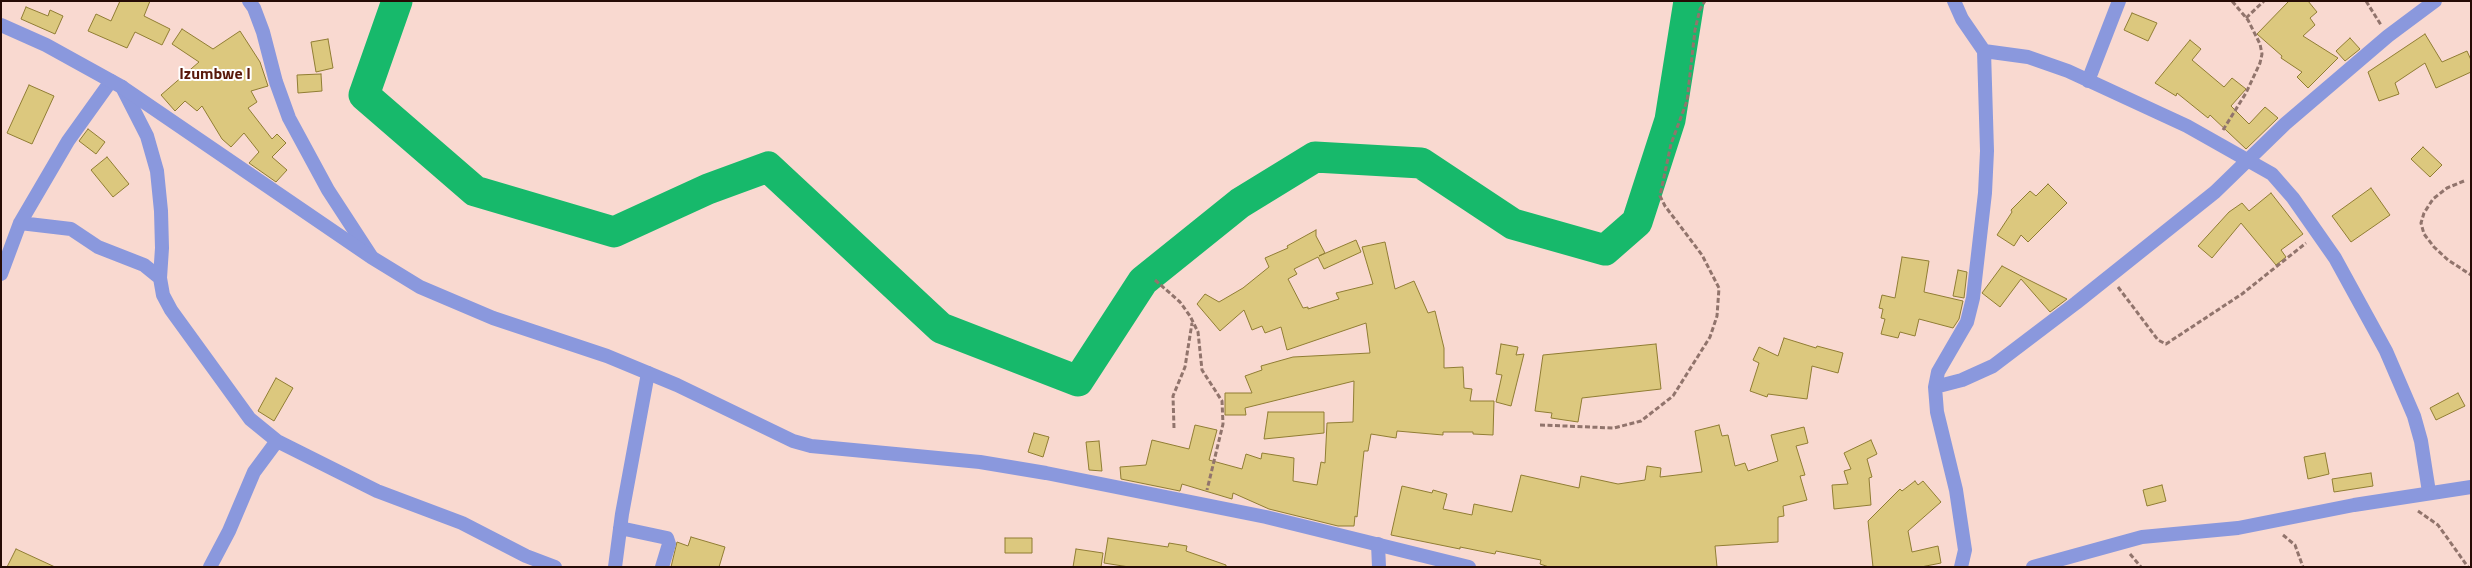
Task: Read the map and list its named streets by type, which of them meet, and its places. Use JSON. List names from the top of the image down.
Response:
{
  "districts": ["Izumbwe I"]
}
